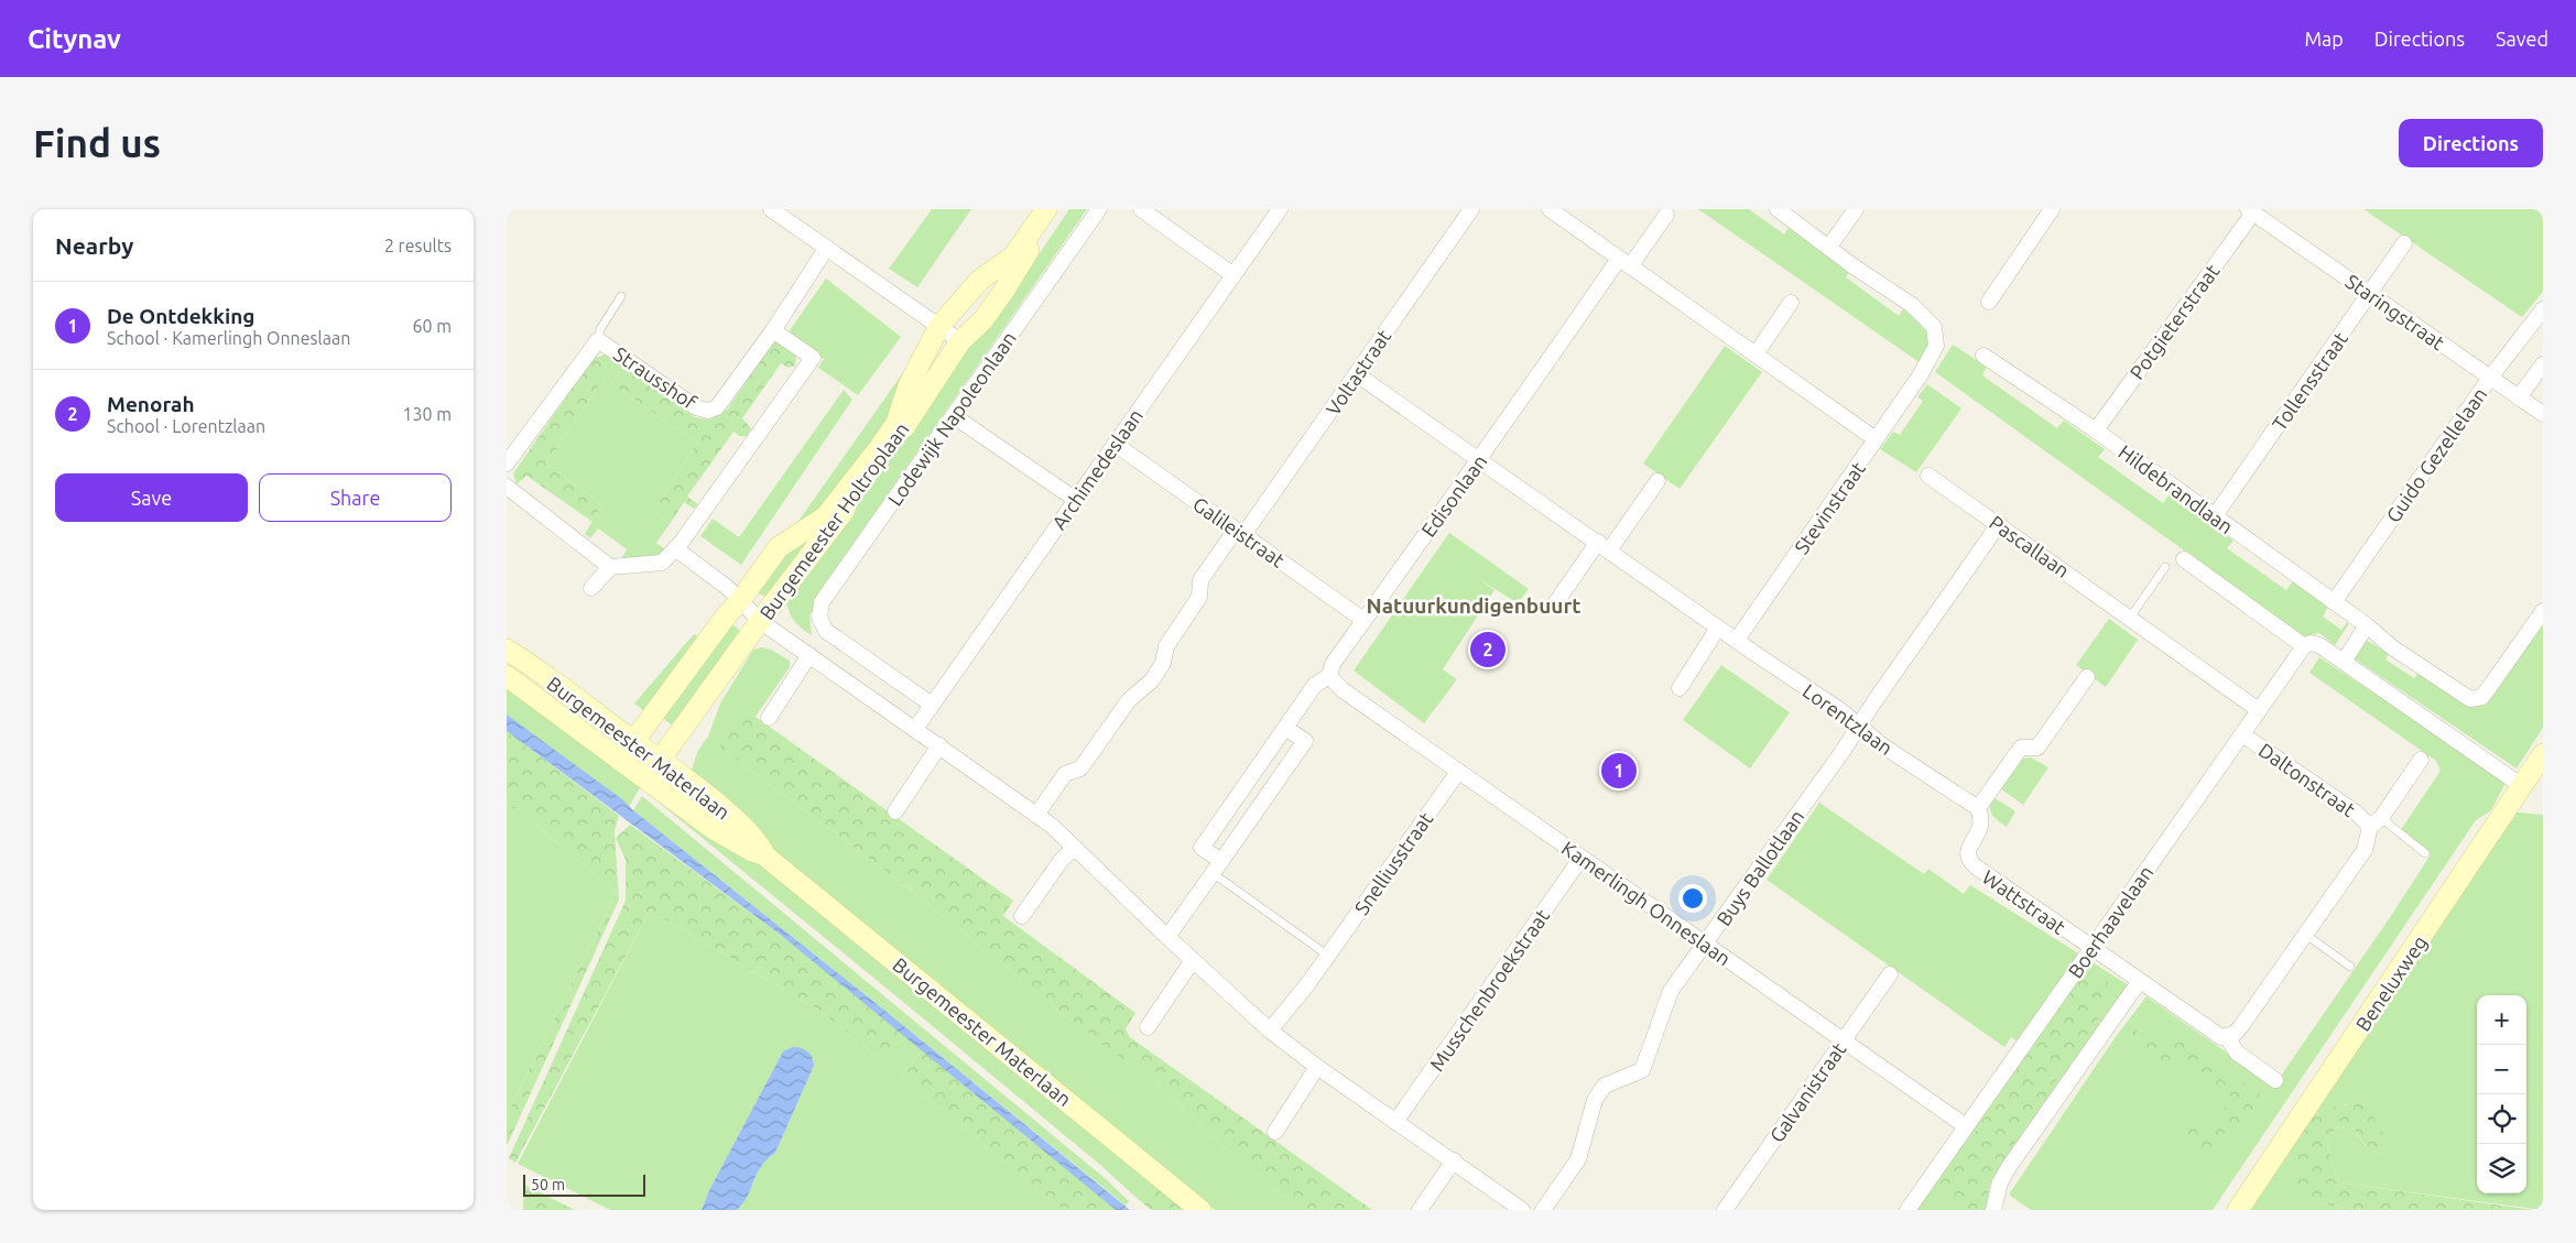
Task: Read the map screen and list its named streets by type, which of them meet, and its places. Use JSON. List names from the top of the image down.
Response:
{
  "streets": {
    "main road": ["Burgemeester Holtroplaan", "Burgemeester Materlaan", "Beneluxweg"],
    "street": [
      "Staringstraat",
      "Potgieterstraat",
      "Voltastraat",
      "Strausshof",
      "Tollensstraat",
      "Lodewijk Napoleonlaan",
      "Guido Gezellelaan",
      "Archimedeslaan",
      "Hildebrandlaan",
      "Edisonlaan",
      "Stevinstraat",
      "Galileistraat",
      "Pascallaan",
      "Lorentzlaan",
      "Daltonstraat",
      "Snelliusstraat",
      "Buys Ballotlaan",
      "Wattstraat",
      "Kamerlingh Onneslaan",
      "Boerhaavelaan",
      "Musschenbroekstraat",
      "Galvanistraat"
    ]
  },
  "crossings": [
    ["Staringstraat", "Potgieterstraat"],
    ["Staringstraat", "Tollensstraat"],
    ["Staringstraat", "Guido Gezellelaan"],
    ["Potgieterstraat", "Hildebrandlaan"],
    ["Voltastraat", "Galileistraat"],
    ["Voltastraat", "Lorentzlaan"],
    ["Tollensstraat", "Hildebrandlaan"],
    ["Lodewijk Napoleonlaan", "Archimedeslaan"],
    ["Guido Gezellelaan", "Hildebrandlaan"],
    ["Archimedeslaan", "Galileistraat"],
    ["Edisonlaan", "Galileistraat"],
    ["Edisonlaan", "Lorentzlaan"],
    ["Edisonlaan", "Snelliusstraat"],
    ["Edisonlaan", "Kamerlingh Onneslaan"],
    ["Stevinstraat", "Lorentzlaan"],
    ["Burgemeester Holtroplaan", "Burgemeester Materlaan"],
    ["Pascallaan", "Buys Ballotlaan"],
    ["Pascallaan", "Boerhaavelaan"],
    ["Lorentzlaan", "Buys Ballotlaan"],
    ["Lorentzlaan", "Wattstraat"],
    ["Daltonstraat", "Wattstraat"],
    ["Daltonstraat", "Boerhaavelaan"],
    ["Snelliusstraat", "Kamerlingh Onneslaan"],
    ["Buys Ballotlaan", "Kamerlingh Onneslaan"],
    ["Wattstraat", "Boerhaavelaan"],
    ["Kamerlingh Onneslaan", "Boerhaavelaan"],
    ["Kamerlingh Onneslaan", "Musschenbroekstraat"],
    ["Kamerlingh Onneslaan", "Galvanistraat"]
  ],
  "districts": ["Natuurkundigenbuurt"],
  "scale_bar": "50 m",
  "page": {
    "header": "Citynav",
    "nav": ["Map", "Directions", "Saved"],
    "buttons": [
      "Directions",
      ["Save", "Share"]
    ],
    "title": "Find us",
    "heading": ["Nearby", "2 results"],
    "list": [
      {
        "mark": "1",
        "name": "De Ontdekking",
        "note": "School · Kamerlingh Onneslaan",
        "value": "60 m"
      },
      {
        "mark": "2",
        "name": "Menorah",
        "note": "School · Lorentzlaan",
        "value": "130 m"
      }
    ],
    "pins": ["2", "1"],
    "map_buttons": ["+", "−"],
    "scale": "50 m"
  }
}
